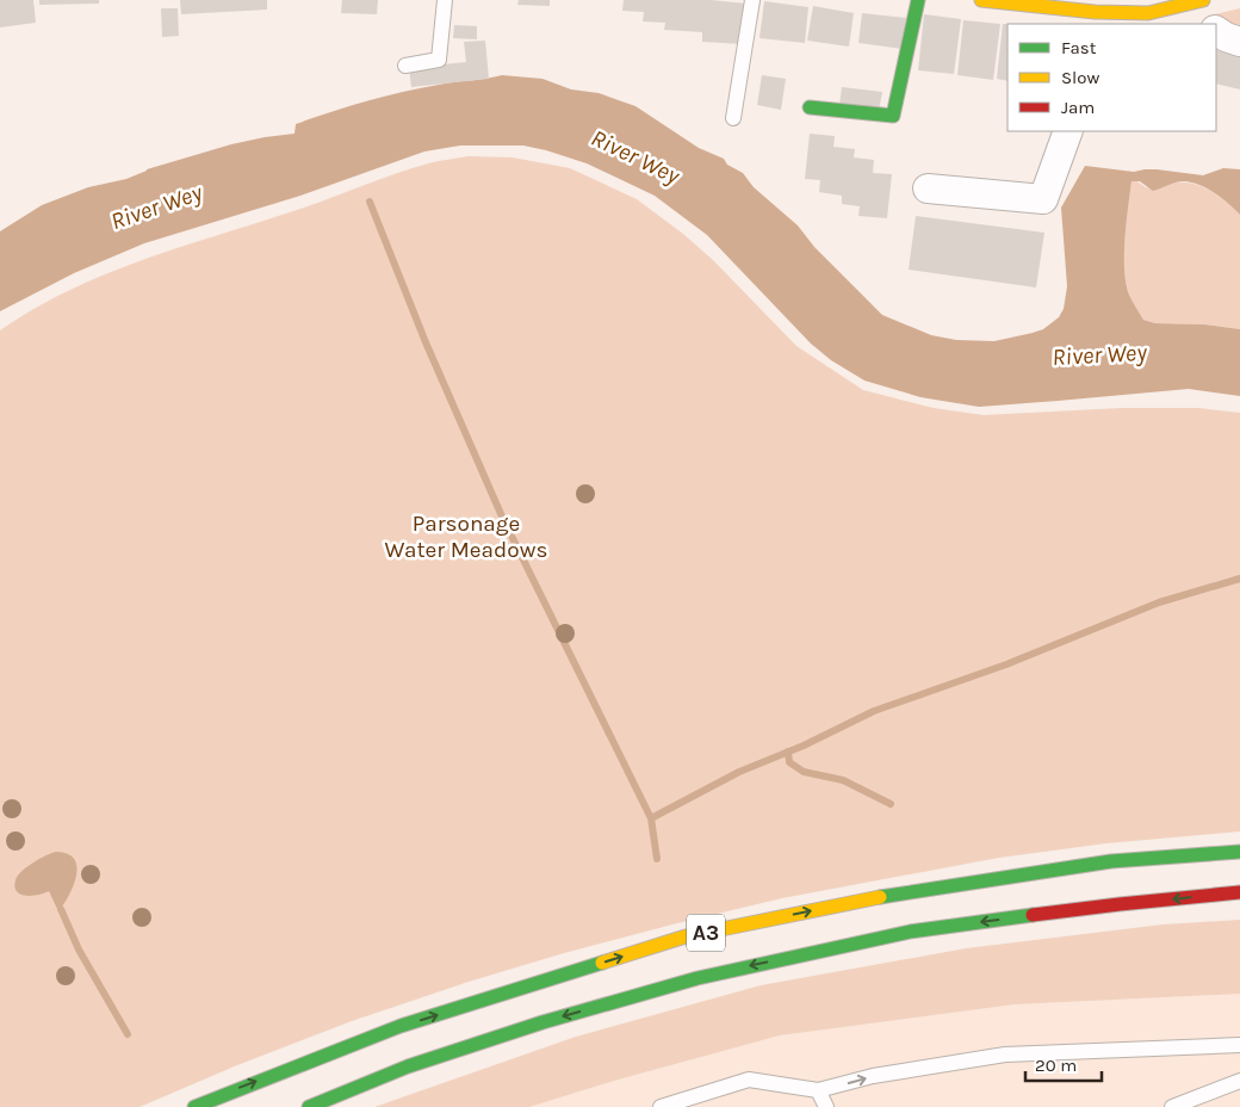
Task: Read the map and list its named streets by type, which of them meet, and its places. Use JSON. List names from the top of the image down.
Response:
{
  "streets": {
    "main road": ["A3"]
  },
  "water": ["River Wey"],
  "parks": ["Parsonage Water Meadows"],
  "legend": ["Fast", "Slow", "Jam"],
  "scale_bar": "20 m"
}
